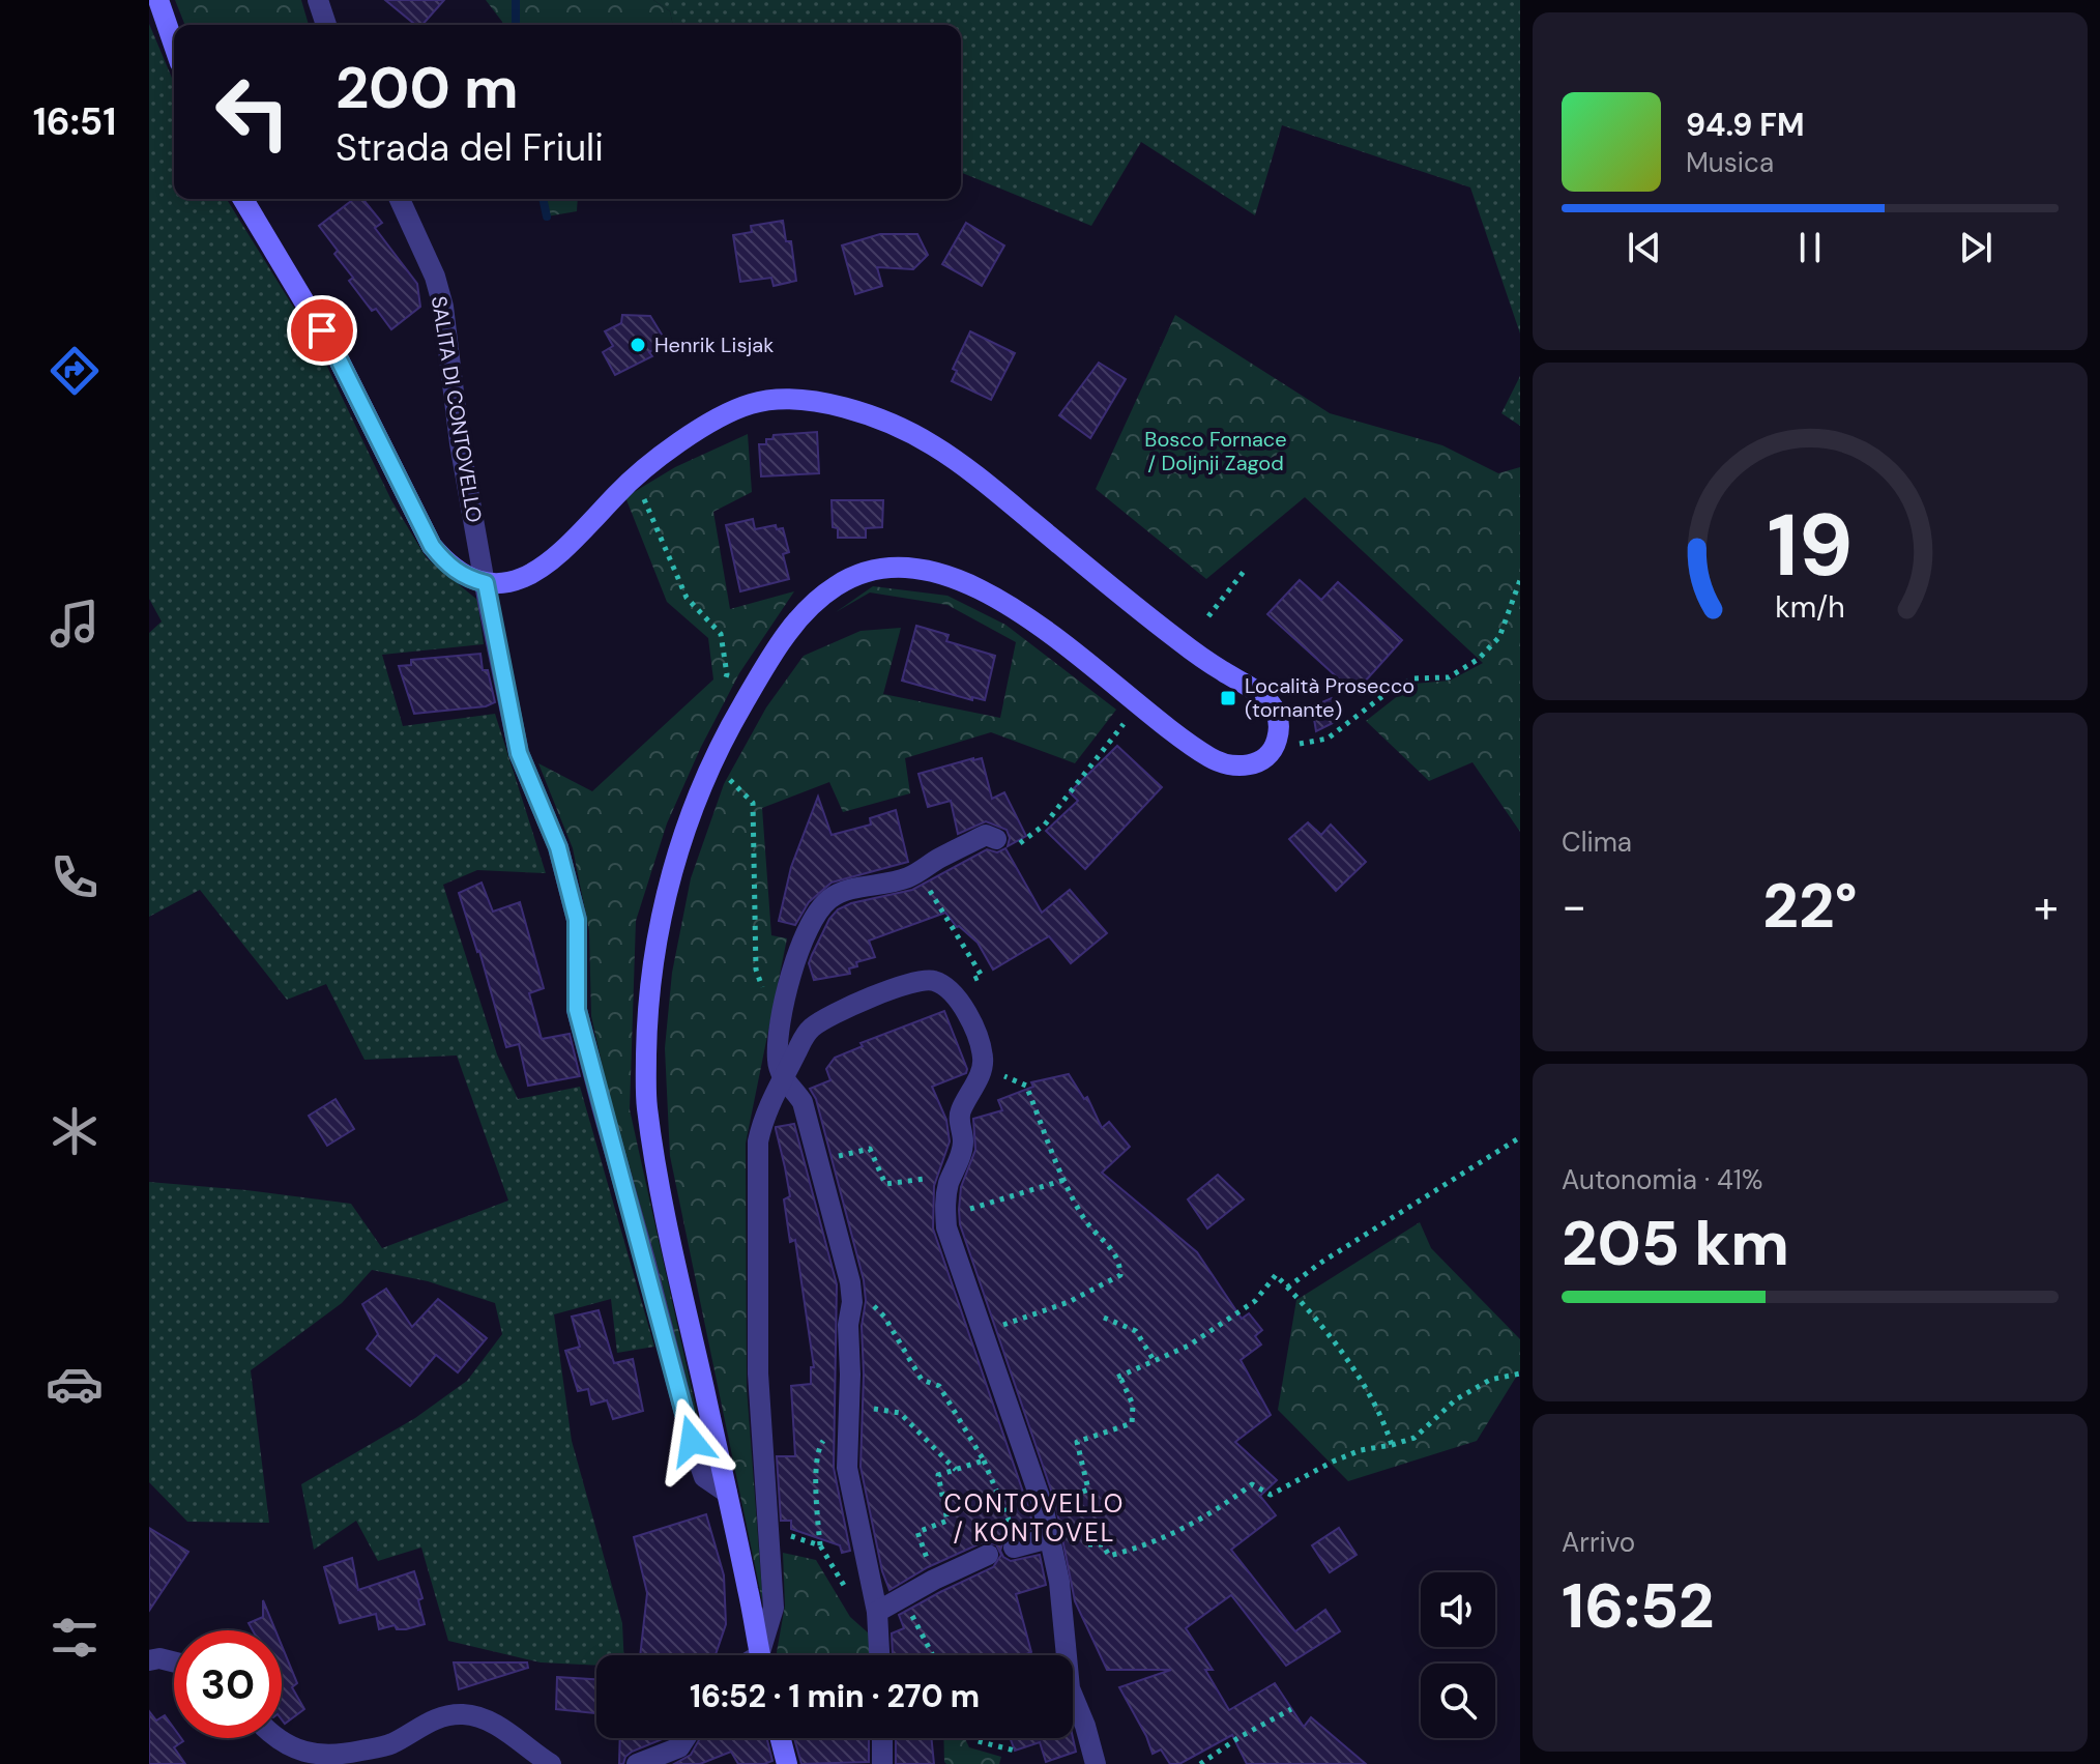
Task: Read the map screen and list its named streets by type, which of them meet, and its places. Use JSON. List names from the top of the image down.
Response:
{
  "streets": {
    "street": ["SALITA DI CONTOVELLO"]
  },
  "districts": ["CONTOVELLO / KONTOVEL"],
  "parks": ["Bosco Fornace / Doljnji Zagod"],
  "places": {
    "other": ["Henrik Lisjak"],
    "transit": ["Località Prosecco (tornante)"]
  },
  "page": {
    "tabs": "16:51",
    "turn": ["200 m", "Strada del Friuli"],
    "song": ["94.9 FM", "Musica"],
    "tile": [
      "Clima",
      ["Autonomia · 41%", "205 km"],
      ["Arrivo", "16:52"]
    ],
    "heat": ["−", "22°", "+"],
    "limit": "30",
    "trip": "16:52 · 1 min · 270 m",
    "gauge": ["19", "km/h"]
  }
}
